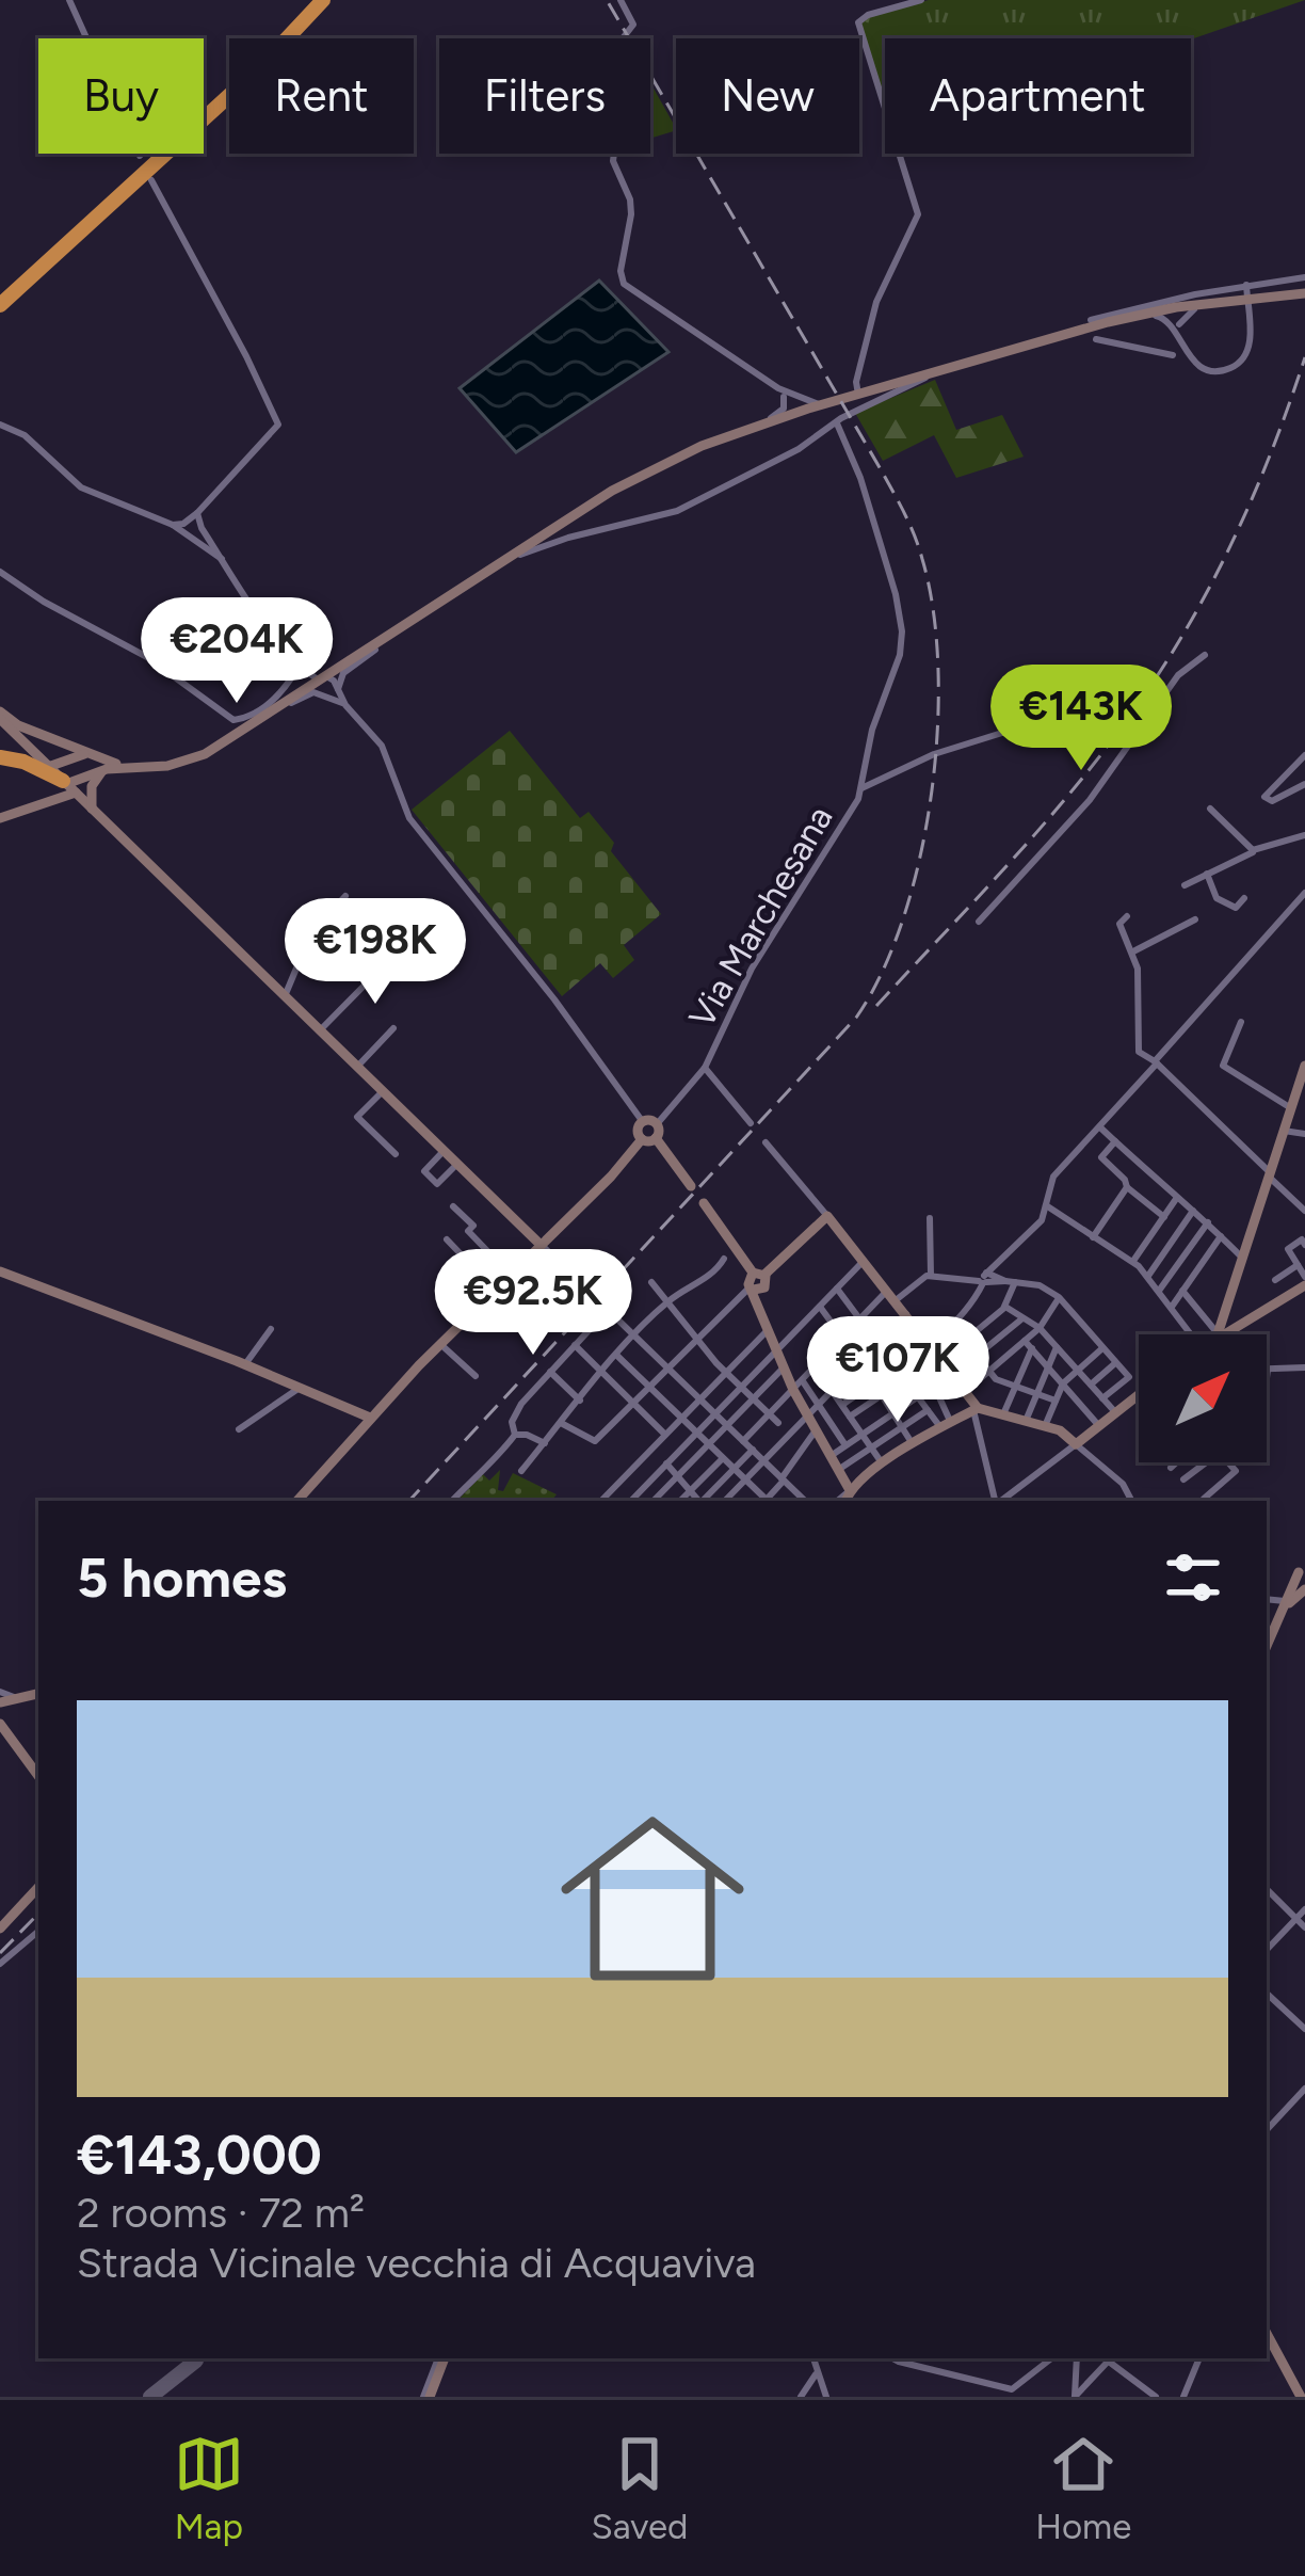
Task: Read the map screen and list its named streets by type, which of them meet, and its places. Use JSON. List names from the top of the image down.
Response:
{
  "streets": {
    "street": ["Via Marchesana"]
  },
  "north": "top right",
  "page": {
    "chip": [
      "Buy",
      "Rent",
      "Filters",
      "New",
      "Apartment"
    ],
    "price": [
      "€204K",
      "€143K",
      "€198K",
      "€92.5K",
      "€107K"
    ],
    "heading": "5 homes",
    "list": [
      {
        "name": "€143,000",
        "note": "2 rooms · 72 m² · Strada Vicinale vecchia di Acquaviva"
      }
    ],
    "tabs": ["Map", "Saved", "Home"]
  }
}
